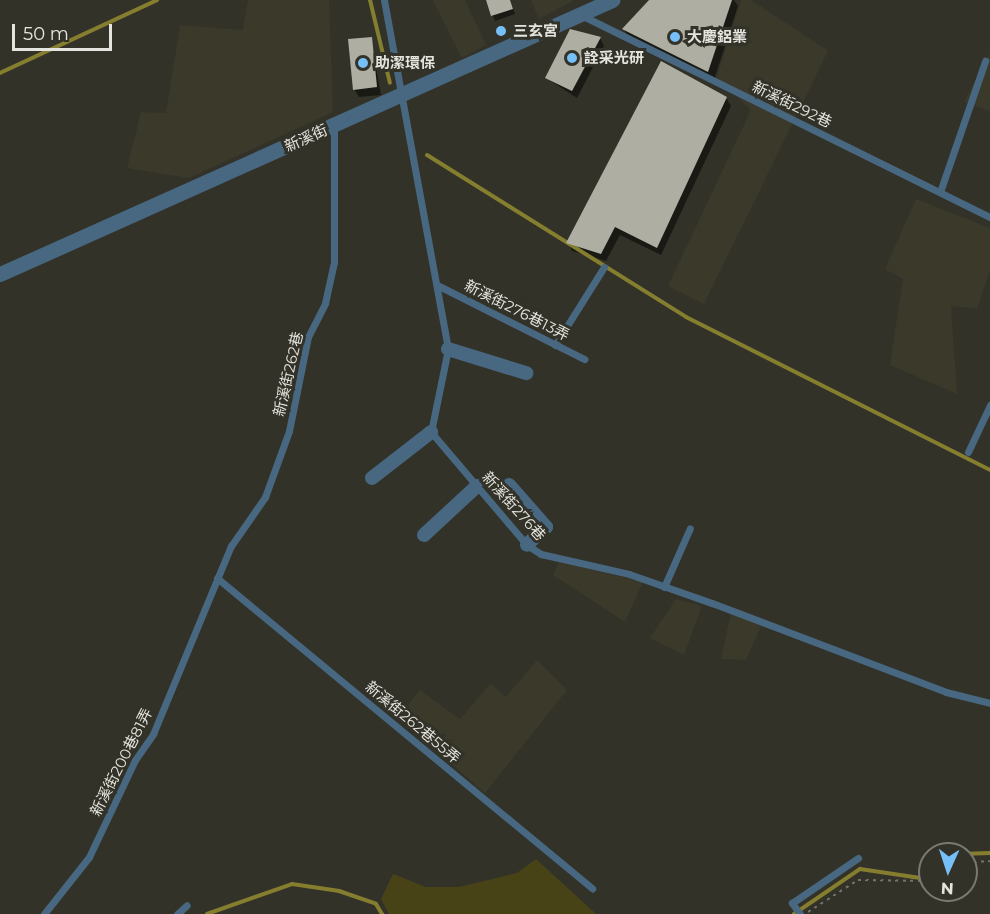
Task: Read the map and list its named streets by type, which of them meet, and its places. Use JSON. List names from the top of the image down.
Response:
{
  "streets": {
    "street": ["新溪街"],
    "lane": [
      "新溪街292巷",
      "新溪街276巷13弄",
      "新溪街262巷",
      "新溪街276巷",
      "新溪街262巷55弄",
      "新溪街200巷81弄"
    ]
  },
  "crossings": [
    ["新溪街292巷", "新溪街"],
    ["新溪街", "新溪街262巷"],
    ["新溪街262巷", "新溪街262巷55弄"],
    ["新溪街262巷", "新溪街200巷81弄"],
    ["新溪街262巷55弄", "新溪街200巷81弄"]
  ],
  "places": [
    "三玄宮",
    "大慶鋁業",
    "詮采光研",
    "助潔環保"
  ],
  "scale_bar": "50 m",
  "north": "bottom"
}
